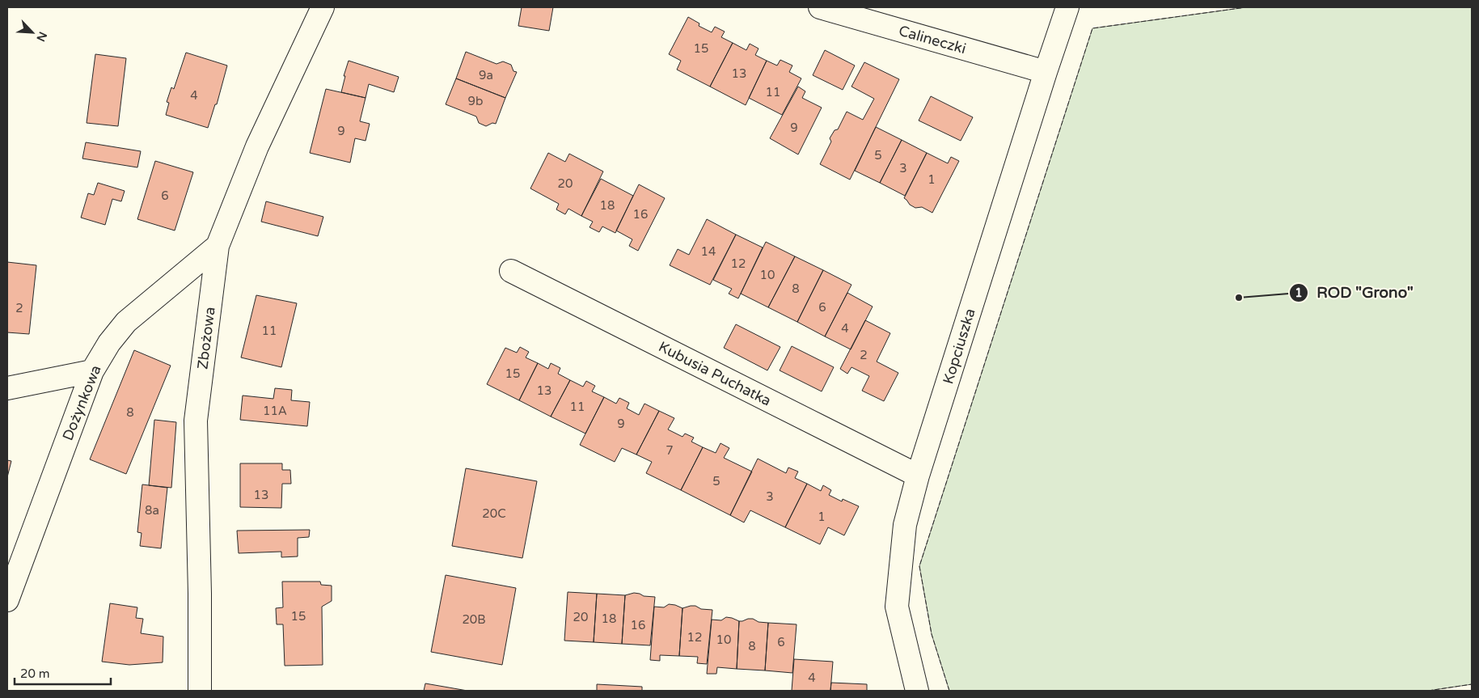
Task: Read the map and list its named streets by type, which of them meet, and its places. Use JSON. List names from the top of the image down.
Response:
{
  "streets": {
    "street": [
      "Calineczki",
      "Zbożowa",
      "Kopciuszka",
      "Kubusia Puchatka",
      "Dożynkowa"
    ]
  },
  "crossings": [
    ["Calineczki", "Kopciuszka"],
    ["Zbożowa", "Dożynkowa"],
    ["Kopciuszka", "Kubusia Puchatka"]
  ],
  "places": ["ROD \"Grono\""],
  "house_numbers": [
    "15",
    "13",
    "9a",
    "11",
    "4",
    "9b",
    "9",
    "9",
    "5",
    "3",
    "1",
    "20",
    "6",
    "18",
    "16",
    "14",
    "12",
    "10",
    "8",
    "6",
    "2",
    "4",
    "11",
    "2",
    "15",
    "13",
    "11",
    "11A",
    "8",
    "9",
    "7",
    "5",
    "13",
    "3",
    "8a",
    "20C",
    "1",
    "15",
    "20",
    "18",
    "20B",
    "16",
    "12",
    "10",
    "6",
    "8",
    "4"
  ],
  "scale_bar": "20 m",
  "north": "bottom right"
}
